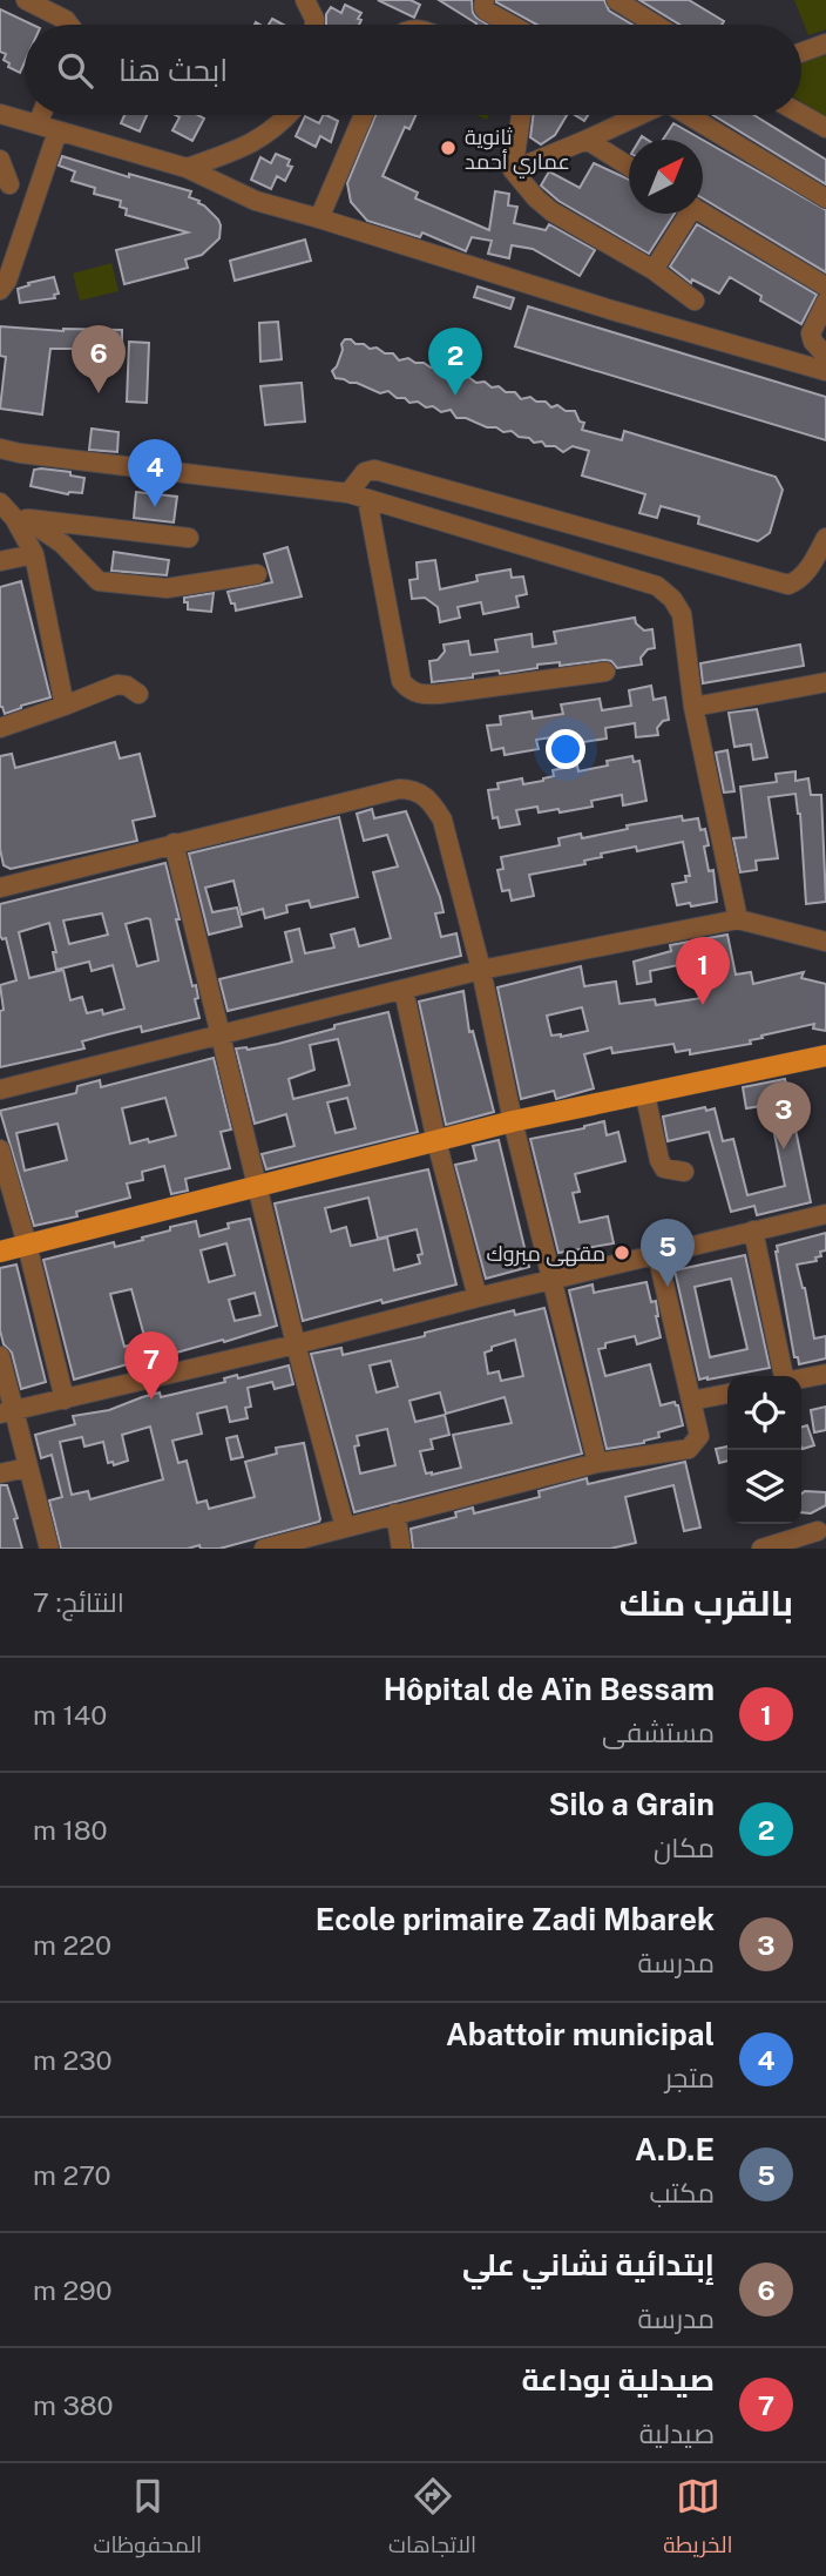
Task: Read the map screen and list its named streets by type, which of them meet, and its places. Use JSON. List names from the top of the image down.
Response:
{
  "places": ["ثانوية عماري أحمد", "مقهى مبروك"],
  "north": "top right",
  "page": {
    "search": "ابحث هنا",
    "pins": [
      "6",
      "2",
      "4",
      "1",
      "3",
      "5",
      "7"
    ],
    "heading": ["بالقرب منك", "النتائج: 7"],
    "list": [
      {
        "mark": "1",
        "name": "Hôpital de Aïn Bessam",
        "note": "مستشفى",
        "value": "140 m"
      },
      {
        "mark": "2",
        "name": "Silo a Grain",
        "note": "مكان",
        "value": "180 m"
      },
      {
        "mark": "3",
        "name": "Ecole primaire Zadi Mbarek",
        "note": "مدرسة",
        "value": "220 m"
      },
      {
        "mark": "4",
        "name": "Abattoir municipal",
        "note": "متجر",
        "value": "230 m"
      },
      {
        "mark": "5",
        "name": "A.D.E",
        "note": "مكتب",
        "value": "270 m"
      },
      {
        "mark": "6",
        "name": "إبتدائية نشاني علي",
        "note": "مدرسة",
        "value": "290 m"
      },
      {
        "mark": "7",
        "name": "صيدلية بوداعة",
        "note": "صيدلية",
        "value": "380 m"
      }
    ],
    "nav": ["الخريطة", "الاتجاهات", "المحفوظات"]
  }
}
